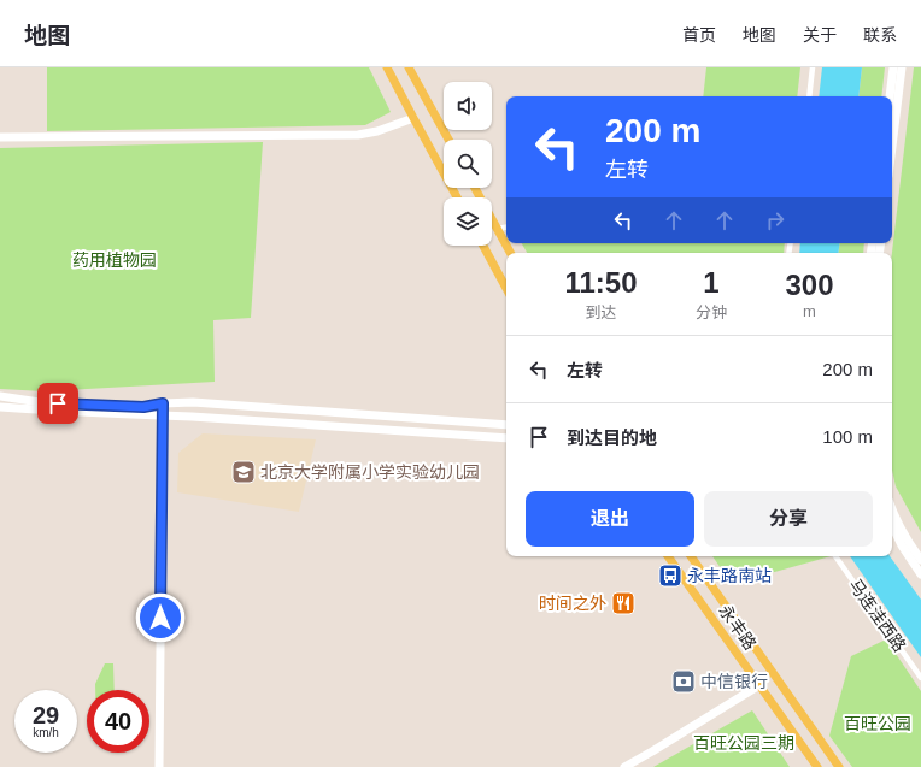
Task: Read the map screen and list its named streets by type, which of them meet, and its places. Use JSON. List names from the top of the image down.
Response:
{
  "streets": {
    "main road": ["永丰路"],
    "street": ["马连洼西路"]
  },
  "parks": ["药用植物园", "百旺公园", "百旺公园三期"],
  "places": {
    "school or university": ["北京大学附属小学实验幼儿园"],
    "bus stop": ["永丰路南站"],
    "restaurant": ["时间之外"],
    "bank": ["中信银行"]
  },
  "page": {
    "header": "地图",
    "nav": [
      "首页",
      "地图",
      "关于",
      "联系"
    ],
    "turn": ["200 m", "左转"],
    "eta": [
      "11:50",
      "到达",
      "1",
      "分钟",
      "300",
      "m"
    ],
    "list": [
      {
        "name": "左转",
        "value": "200 m"
      },
      {
        "name": "到达目的地",
        "value": "100 m"
      }
    ],
    "buttons": ["退出", "分享"],
    "speed": "29 km/h",
    "limit": "40"
  }
}
